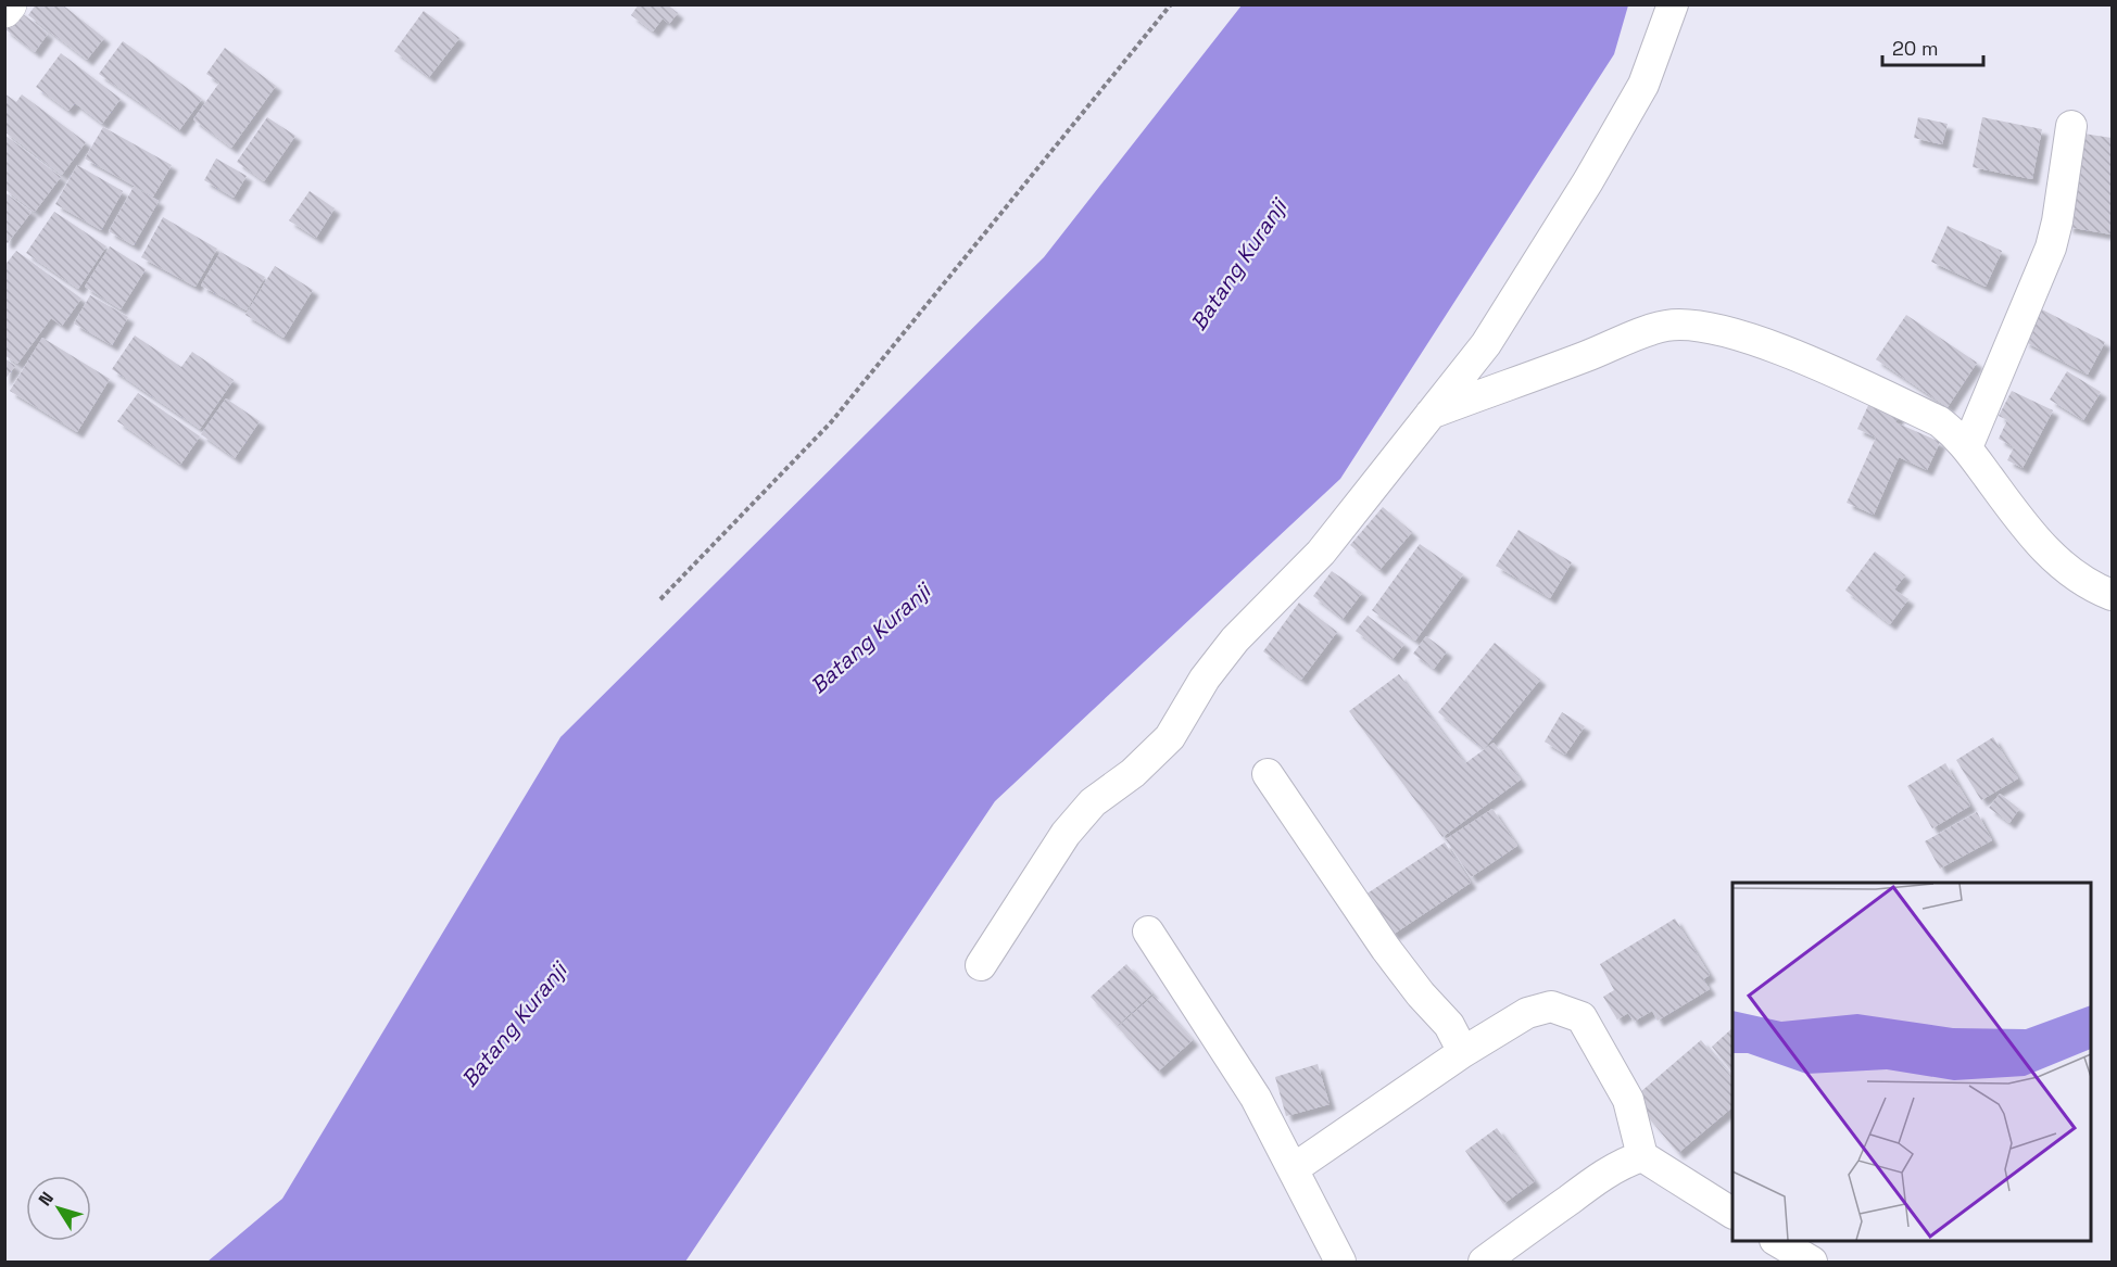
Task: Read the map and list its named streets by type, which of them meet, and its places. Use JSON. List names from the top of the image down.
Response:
{
  "water": ["Batang Kuranji"],
  "scale_bar": "20 m",
  "north": "top left"
}
